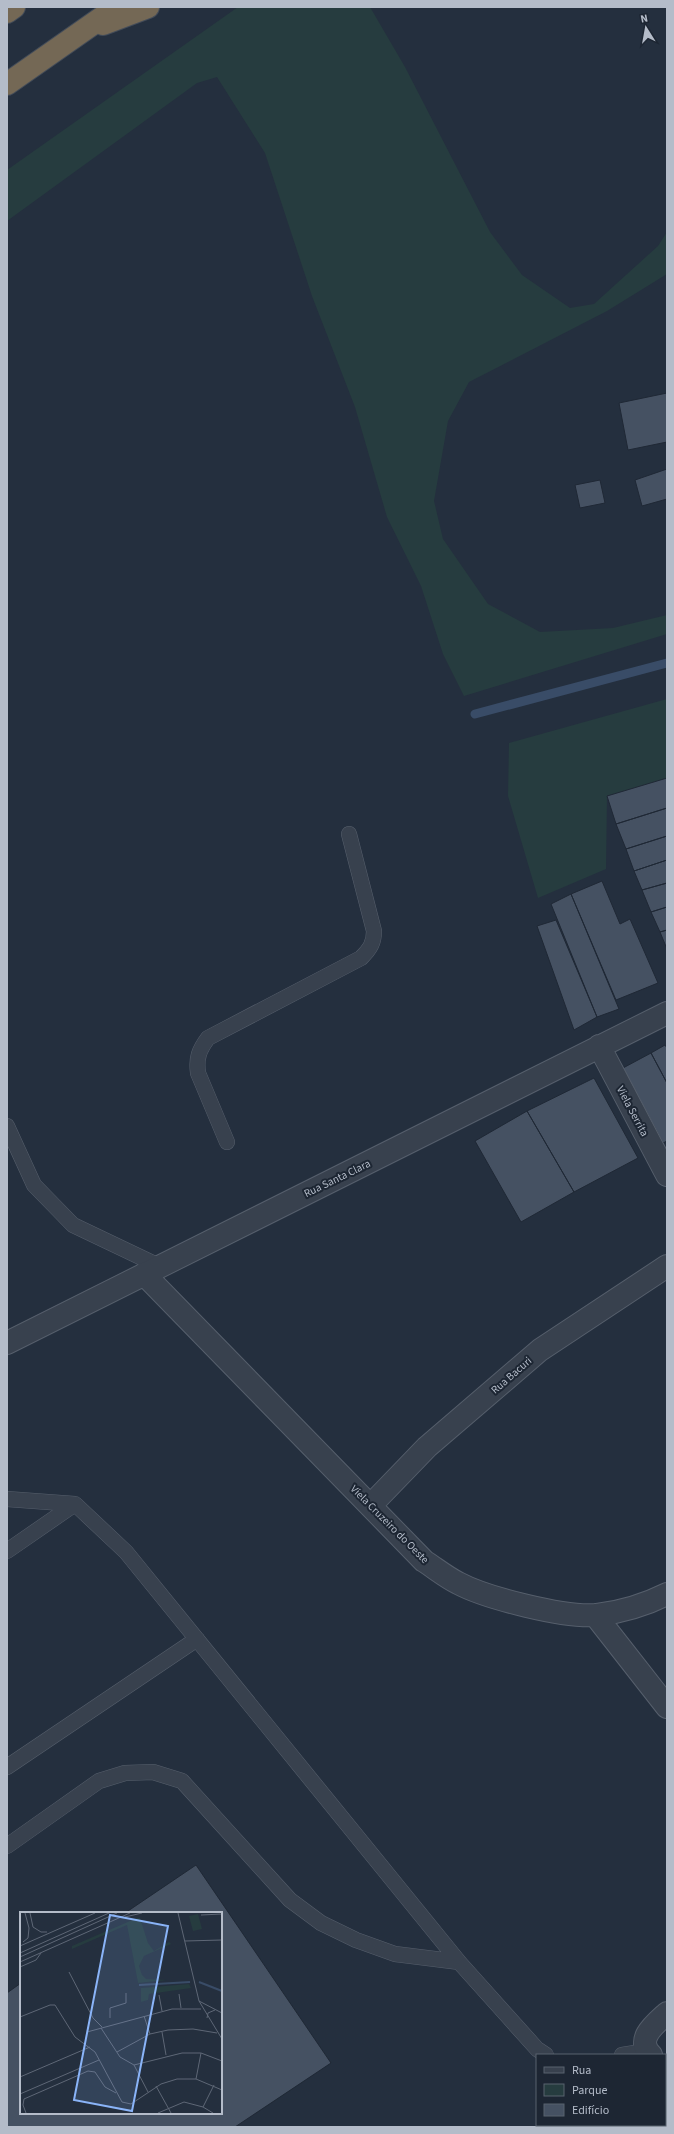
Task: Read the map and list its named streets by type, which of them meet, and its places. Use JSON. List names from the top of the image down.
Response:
{
  "streets": {
    "street": [
      "Viela Serrita",
      "Rua Santa Clara",
      "Rua Bacuri",
      "Viela Cruzeiro do Oeste"
    ]
  },
  "crossings": [
    ["Viela Serrita", "Rua Santa Clara"],
    ["Rua Santa Clara", "Viela Cruzeiro do Oeste"],
    ["Rua Bacuri", "Viela Cruzeiro do Oeste"]
  ],
  "legend": ["Rua", "Parque", "Edifício"],
  "north": "top"
}
